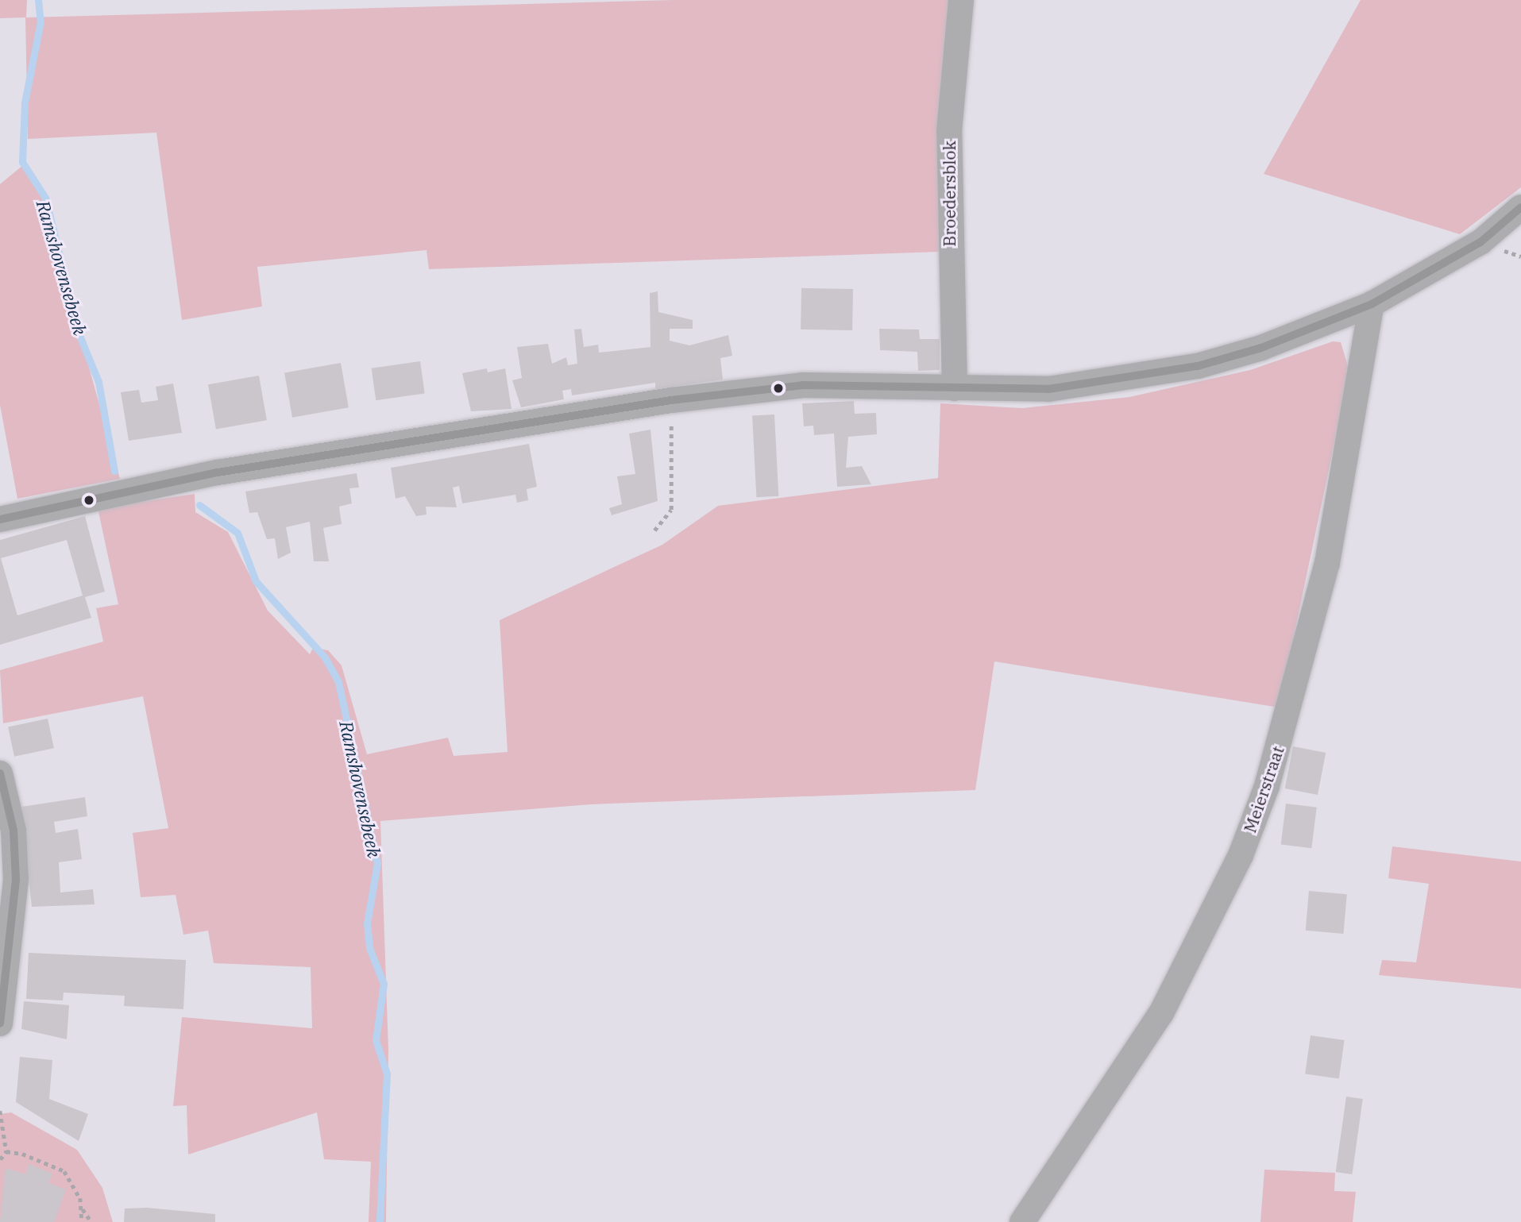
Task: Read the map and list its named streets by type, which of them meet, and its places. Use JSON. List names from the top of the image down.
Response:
{
  "streets": {
    "street": ["Broedersblok", "Meierstraat"]
  },
  "water": ["Ramshovensebeek"]
}
